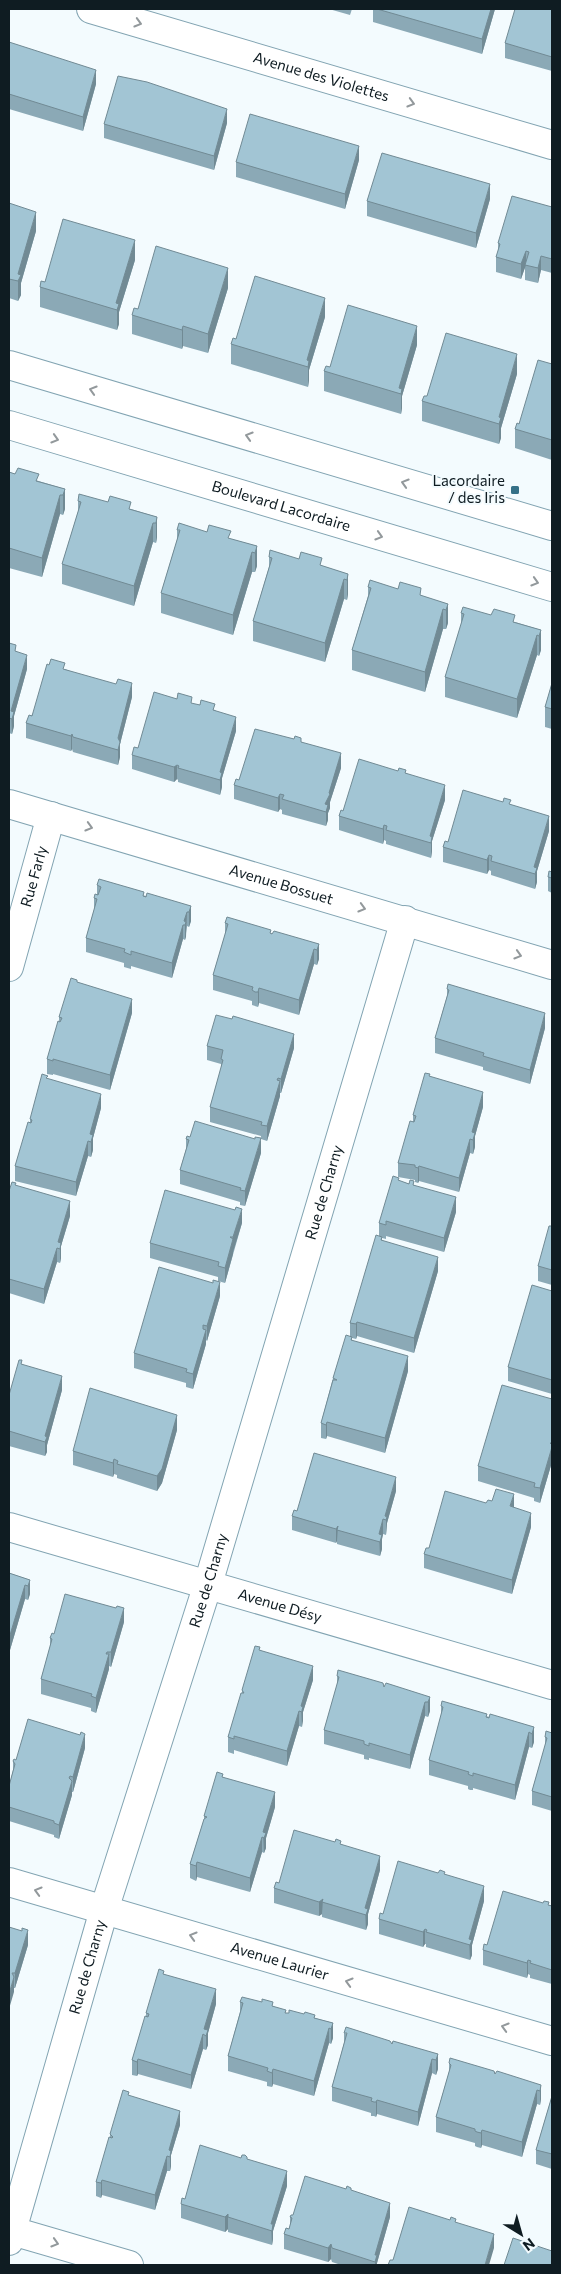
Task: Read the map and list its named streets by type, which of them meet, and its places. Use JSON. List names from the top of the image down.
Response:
{
  "streets": {
    "street": [
      "Avenue des Violettes",
      "Boulevard Lacordaire",
      "Rue Farly",
      "Avenue Bossuet",
      "Rue de Charny",
      "Avenue Désy",
      "Avenue Laurier"
    ]
  },
  "crossings": [
    ["Rue Farly", "Avenue Bossuet"],
    ["Avenue Bossuet", "Rue de Charny"],
    ["Rue de Charny", "Avenue Désy"],
    ["Rue de Charny", "Avenue Laurier"]
  ],
  "one_way": ["Avenue des Violettes", "Avenue Bossuet", "Avenue Laurier"],
  "places": {
    "transit": ["Lacordaire / des Iris"]
  },
  "north": "bottom right"
}
